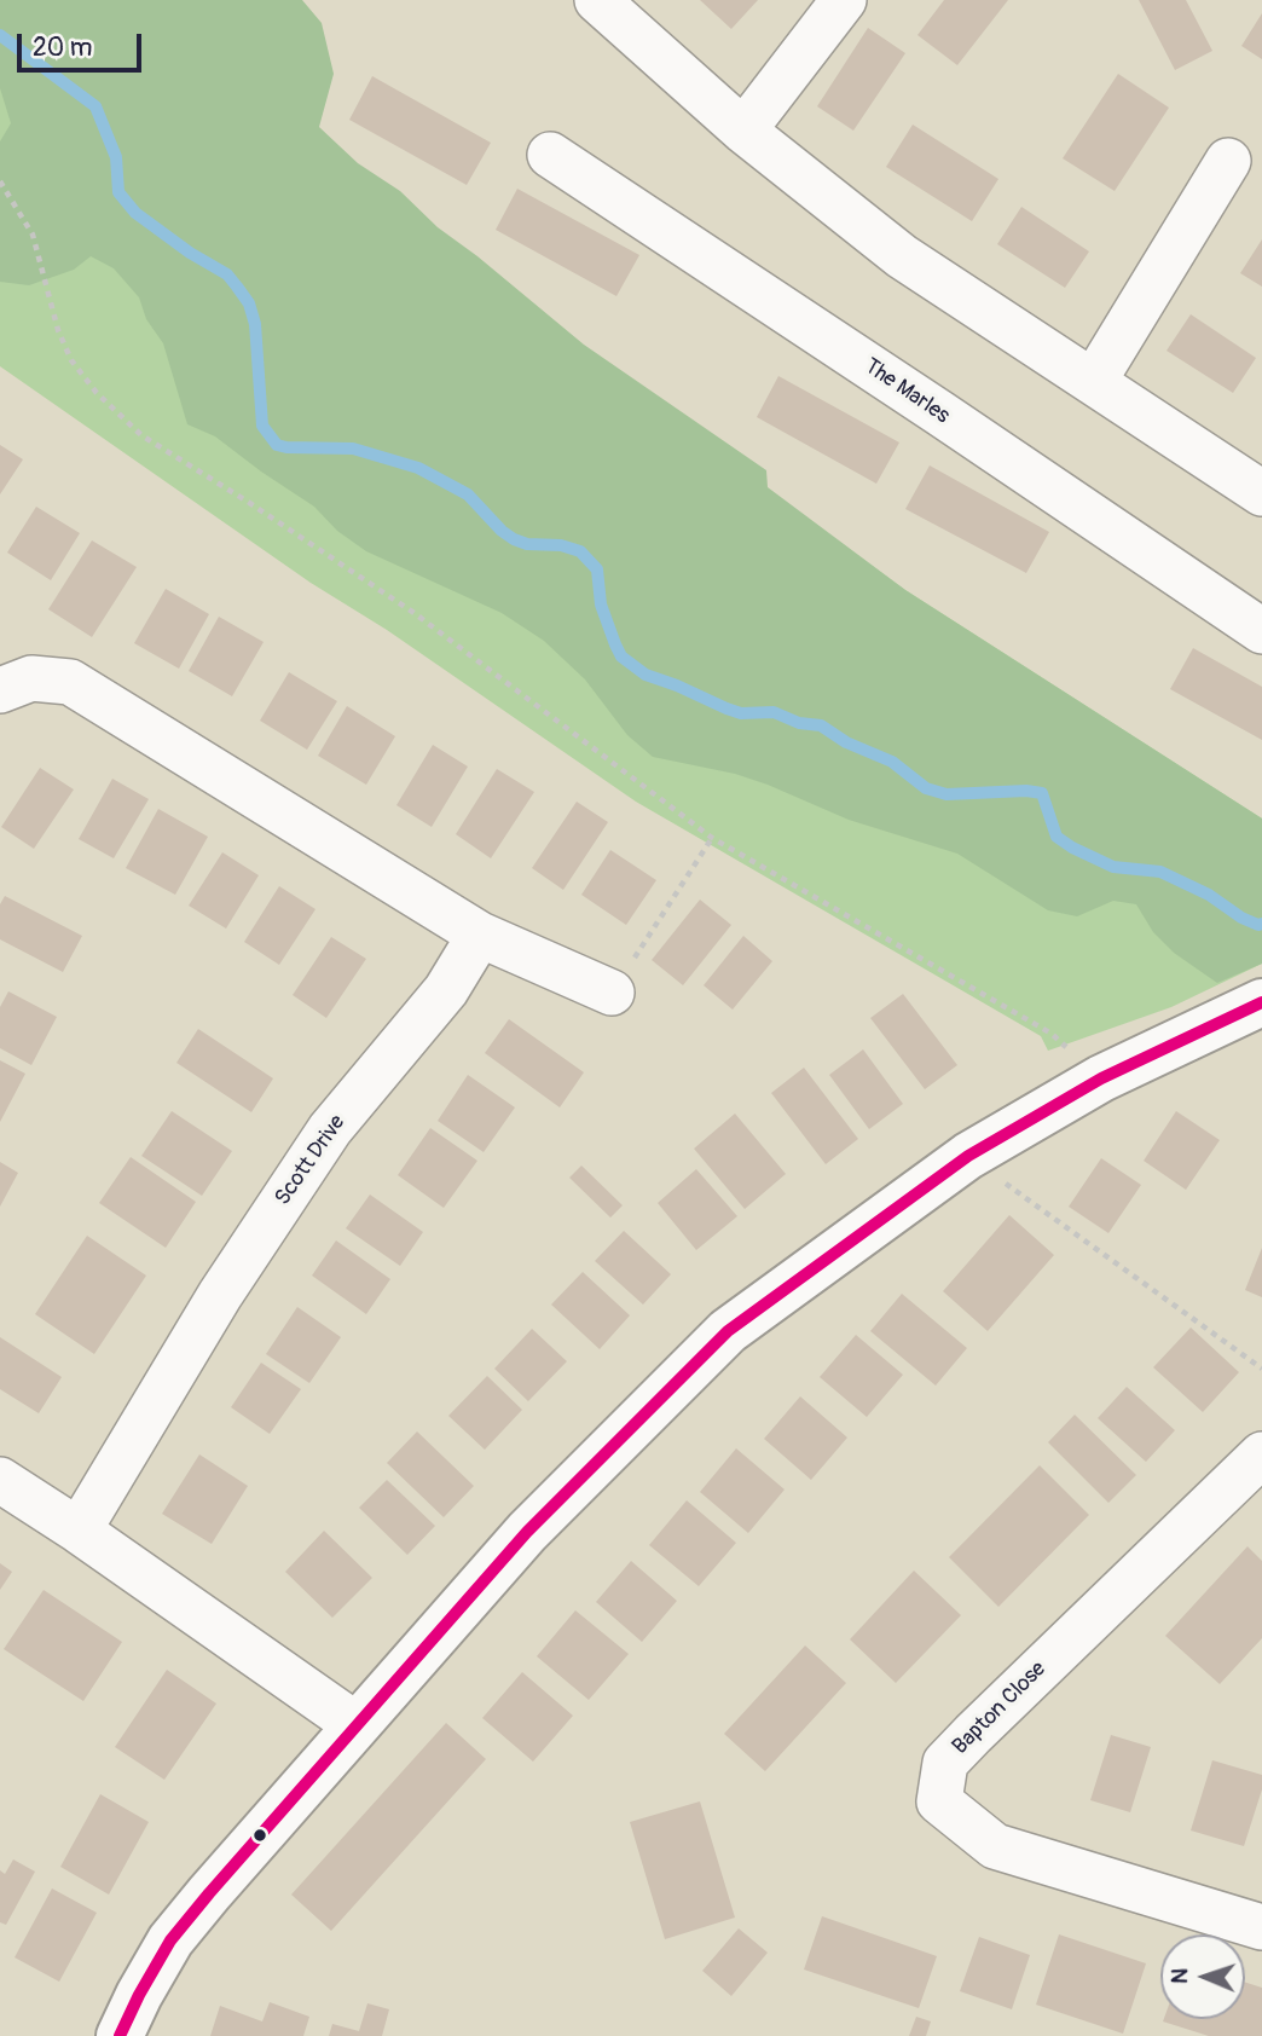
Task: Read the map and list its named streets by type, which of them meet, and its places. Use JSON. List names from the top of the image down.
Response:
{
  "streets": {
    "street": ["The Marles", "Scott Drive", "Bapton Close"]
  },
  "scale_bar": "20 m",
  "north": "left"
}
